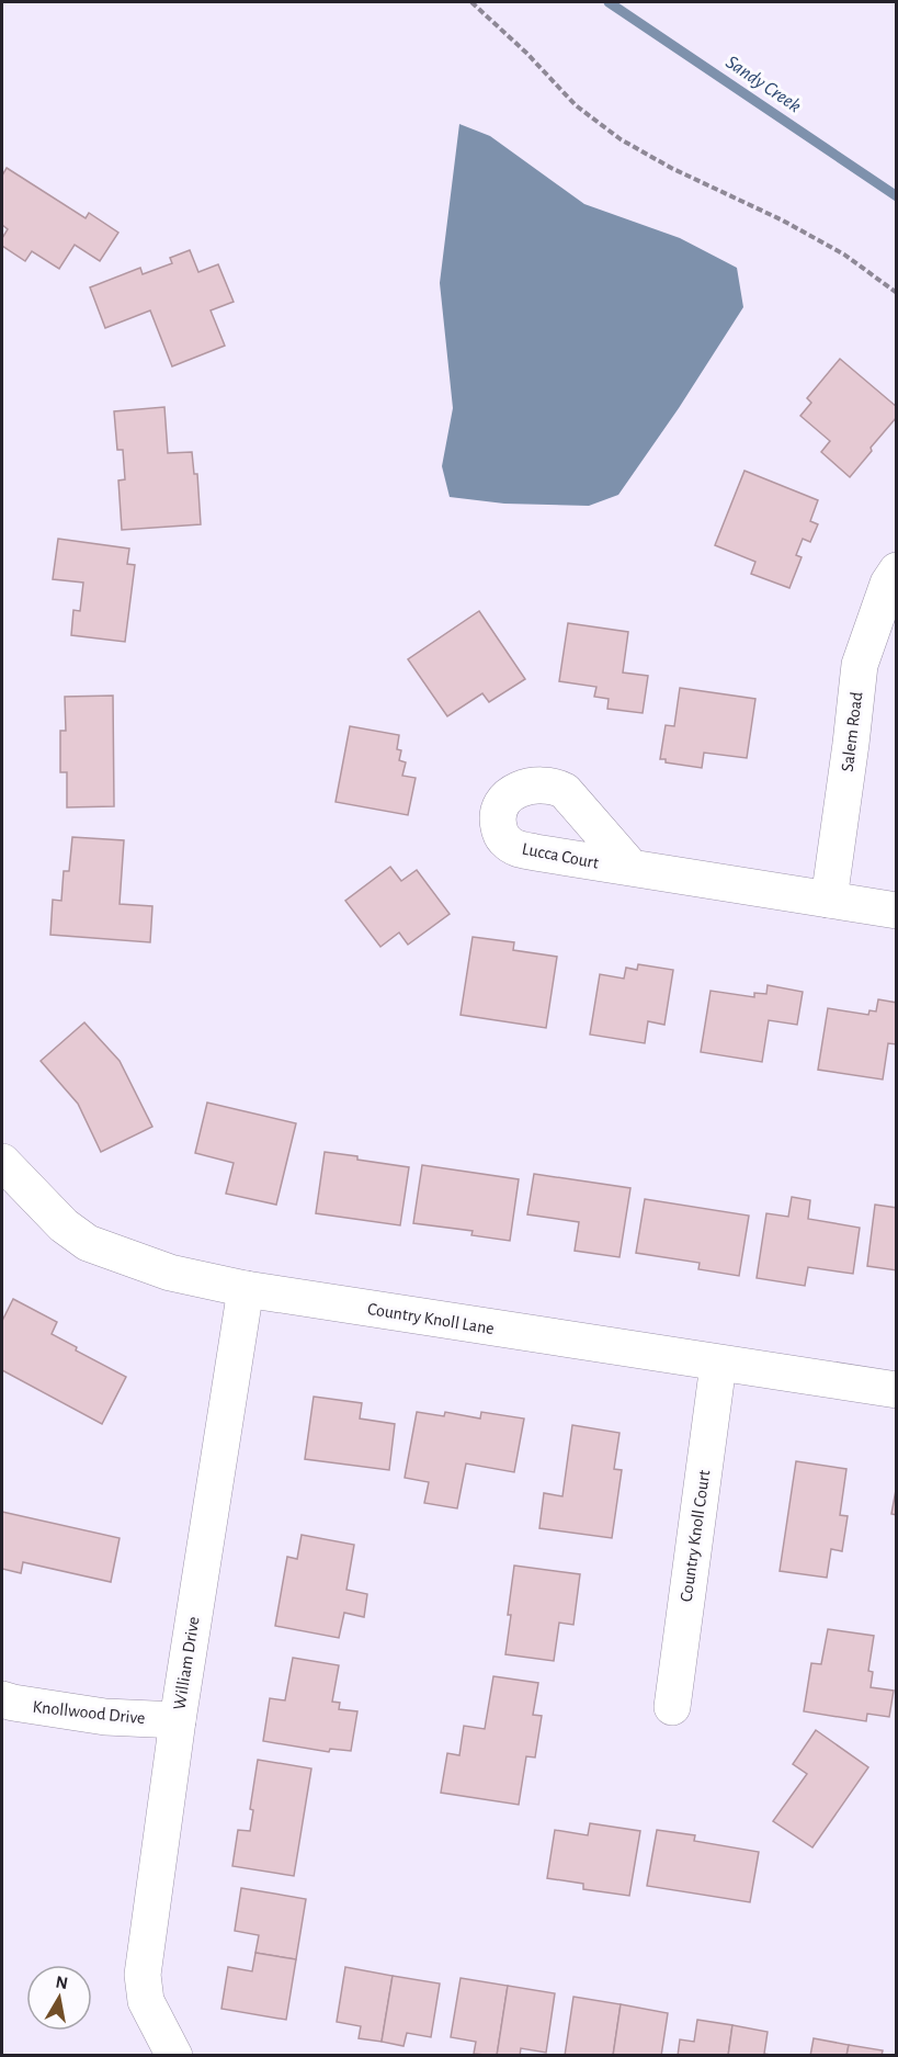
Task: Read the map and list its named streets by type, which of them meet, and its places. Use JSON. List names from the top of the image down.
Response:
{
  "streets": {
    "street": [
      "Salem Road",
      "Country Knoll Lane",
      "Country Knoll Court",
      "William Drive",
      "Knollwood Drive"
    ]
  },
  "crossings": [
    ["Country Knoll Lane", "Country Knoll Court"],
    ["Country Knoll Lane", "William Drive"],
    ["William Drive", "Knollwood Drive"]
  ],
  "water": ["Sandy Creek"],
  "north": "top"
}
